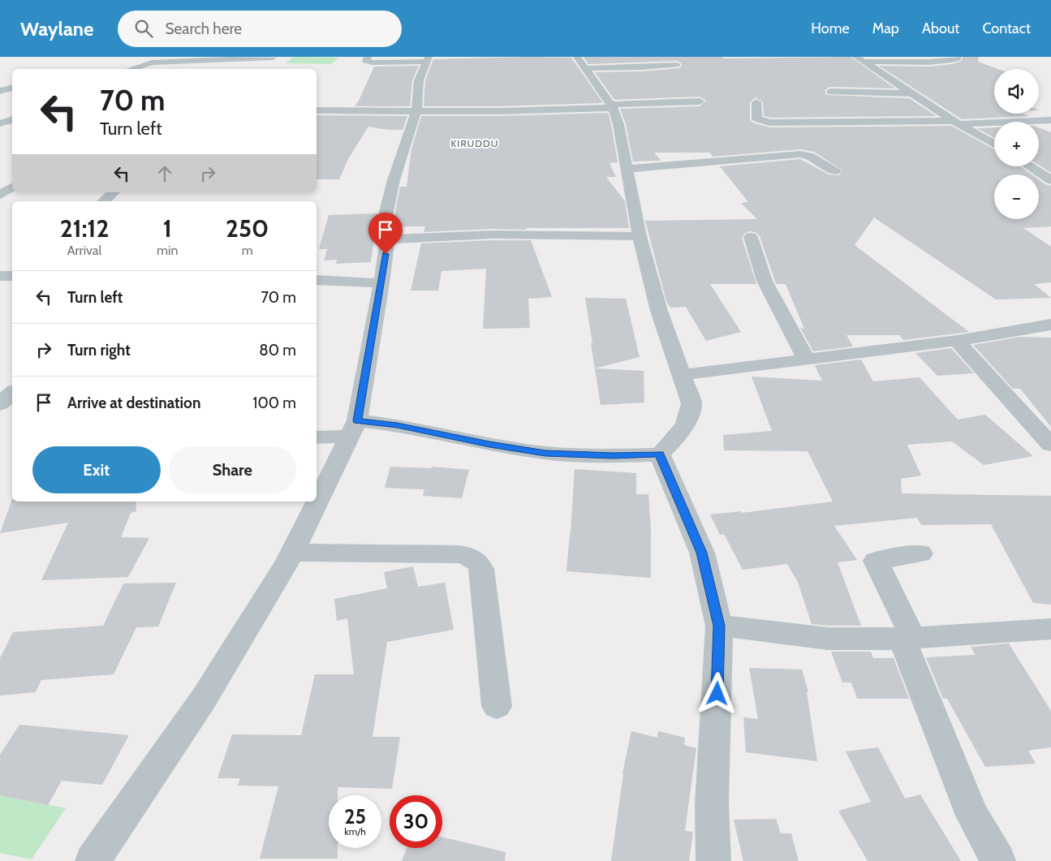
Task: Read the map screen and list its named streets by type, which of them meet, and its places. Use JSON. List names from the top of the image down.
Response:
{
  "districts": ["KIRUDDU"],
  "page": {
    "header": "Waylane",
    "search": "Search here",
    "nav": [
      "Home",
      "Map",
      "About",
      "Contact"
    ],
    "map_buttons": ["+", "−"],
    "turn": ["70 m", "Turn left"],
    "eta": [
      "21:12",
      "Arrival",
      "1",
      "min",
      "250",
      "m"
    ],
    "list": [
      {
        "name": "Turn left",
        "value": "70 m"
      },
      {
        "name": "Turn right",
        "value": "80 m"
      },
      {
        "name": "Arrive at destination",
        "value": "100 m"
      }
    ],
    "buttons": ["Exit", "Share"],
    "speed": "25 km/h",
    "limit": "30"
  }
}
